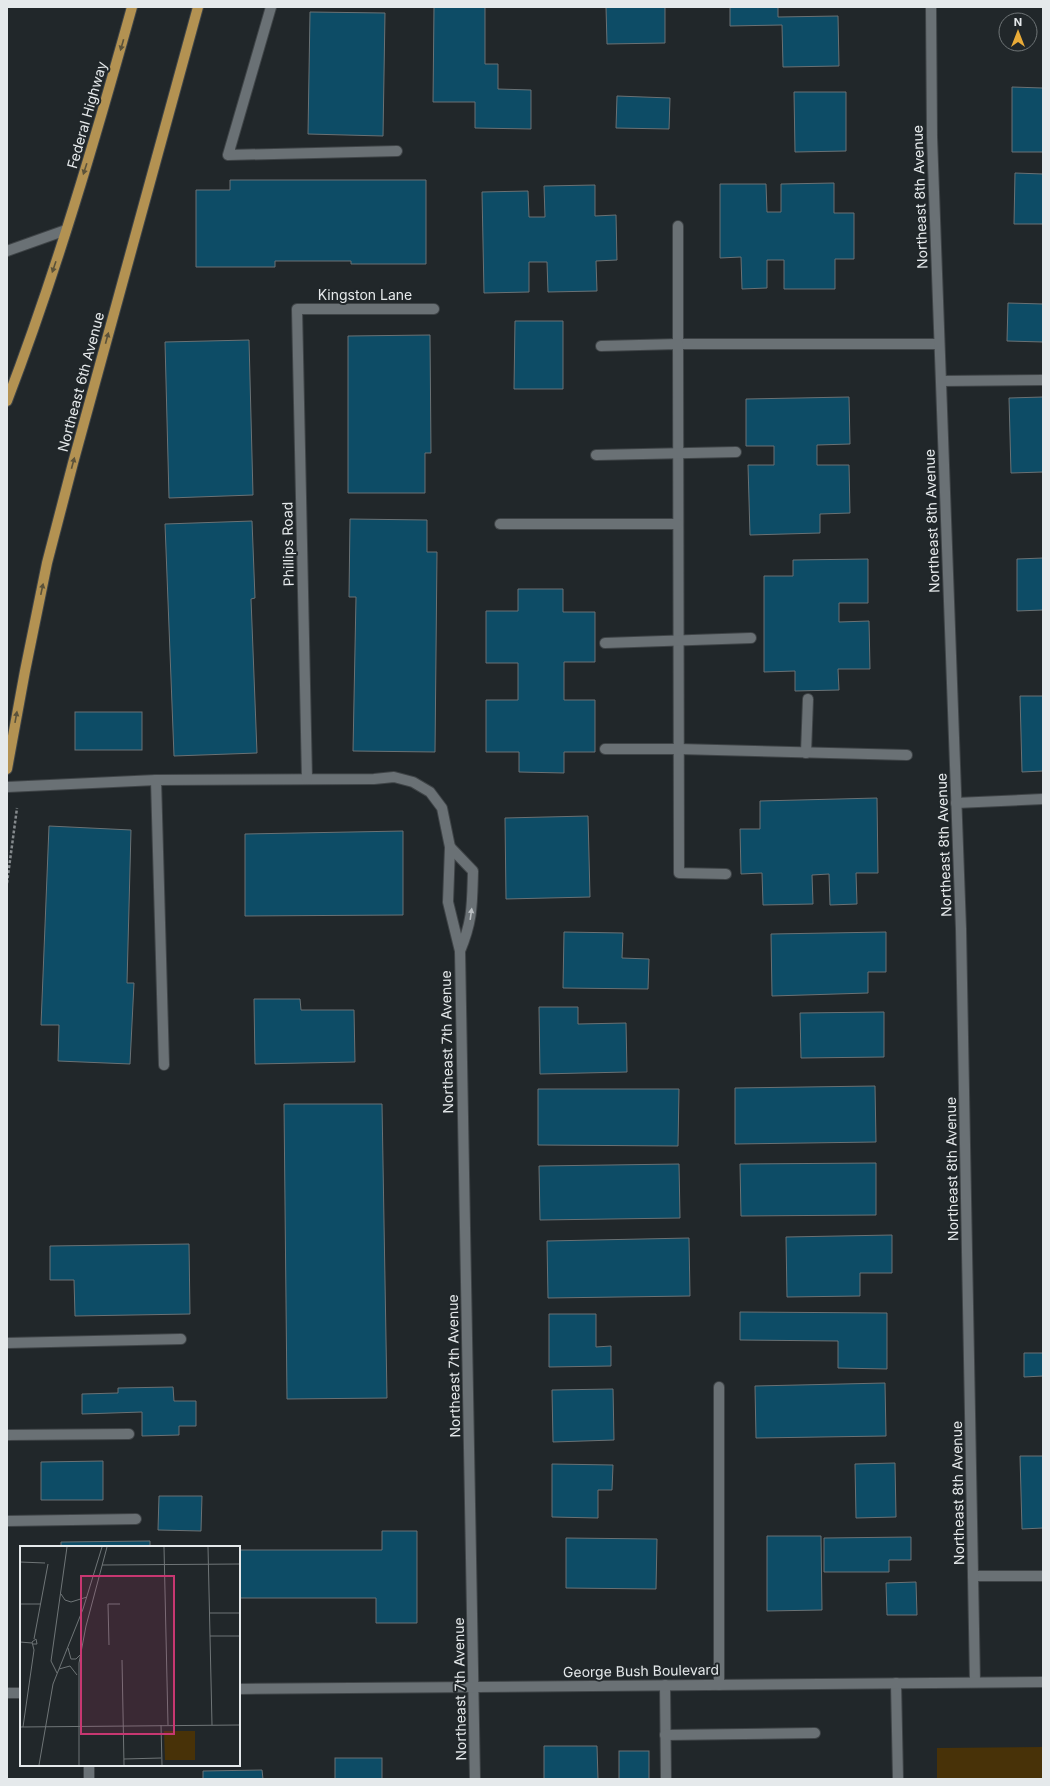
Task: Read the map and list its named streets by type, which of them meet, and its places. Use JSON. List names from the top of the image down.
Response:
{
  "streets": {
    "main road": ["Federal Highway", "Northeast 6th Avenue"],
    "street": [
      "Northeast 8th Avenue",
      "Kingston Lane",
      "Phillips Road",
      "Northeast 7th Avenue",
      "George Bush Boulevard"
    ]
  },
  "crossings": [
    ["Northeast 8th Avenue", "George Bush Boulevard"],
    ["Kingston Lane", "Phillips Road"],
    ["Northeast 7th Avenue", "George Bush Boulevard"]
  ],
  "one_way": ["Federal Highway", "Northeast 6th Avenue"],
  "north": "top"
}
